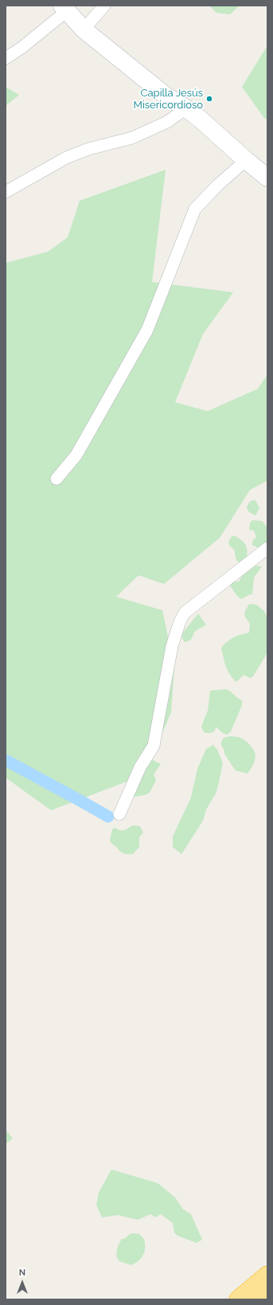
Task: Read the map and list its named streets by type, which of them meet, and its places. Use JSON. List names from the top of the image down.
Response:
{
  "places": ["Capilla Jesús Misericordioso"],
  "north": "top"
}
